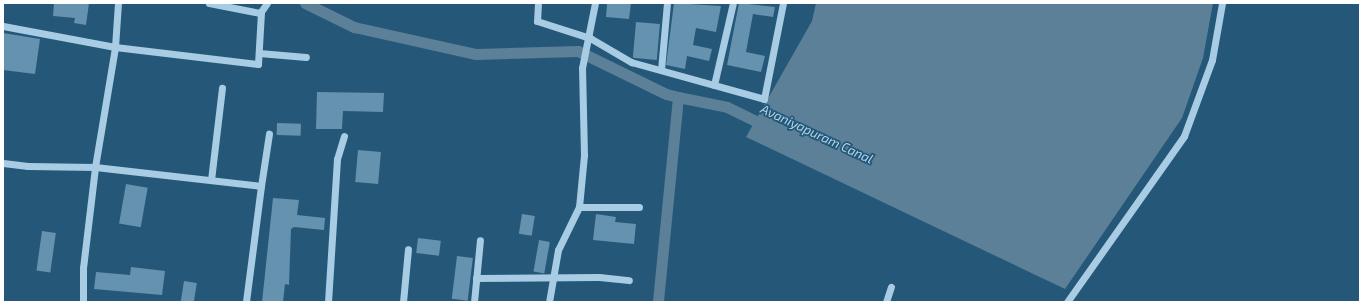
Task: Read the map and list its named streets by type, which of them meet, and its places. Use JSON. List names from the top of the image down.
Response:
{
  "water": ["Avaniyapuram Canal"]
}
